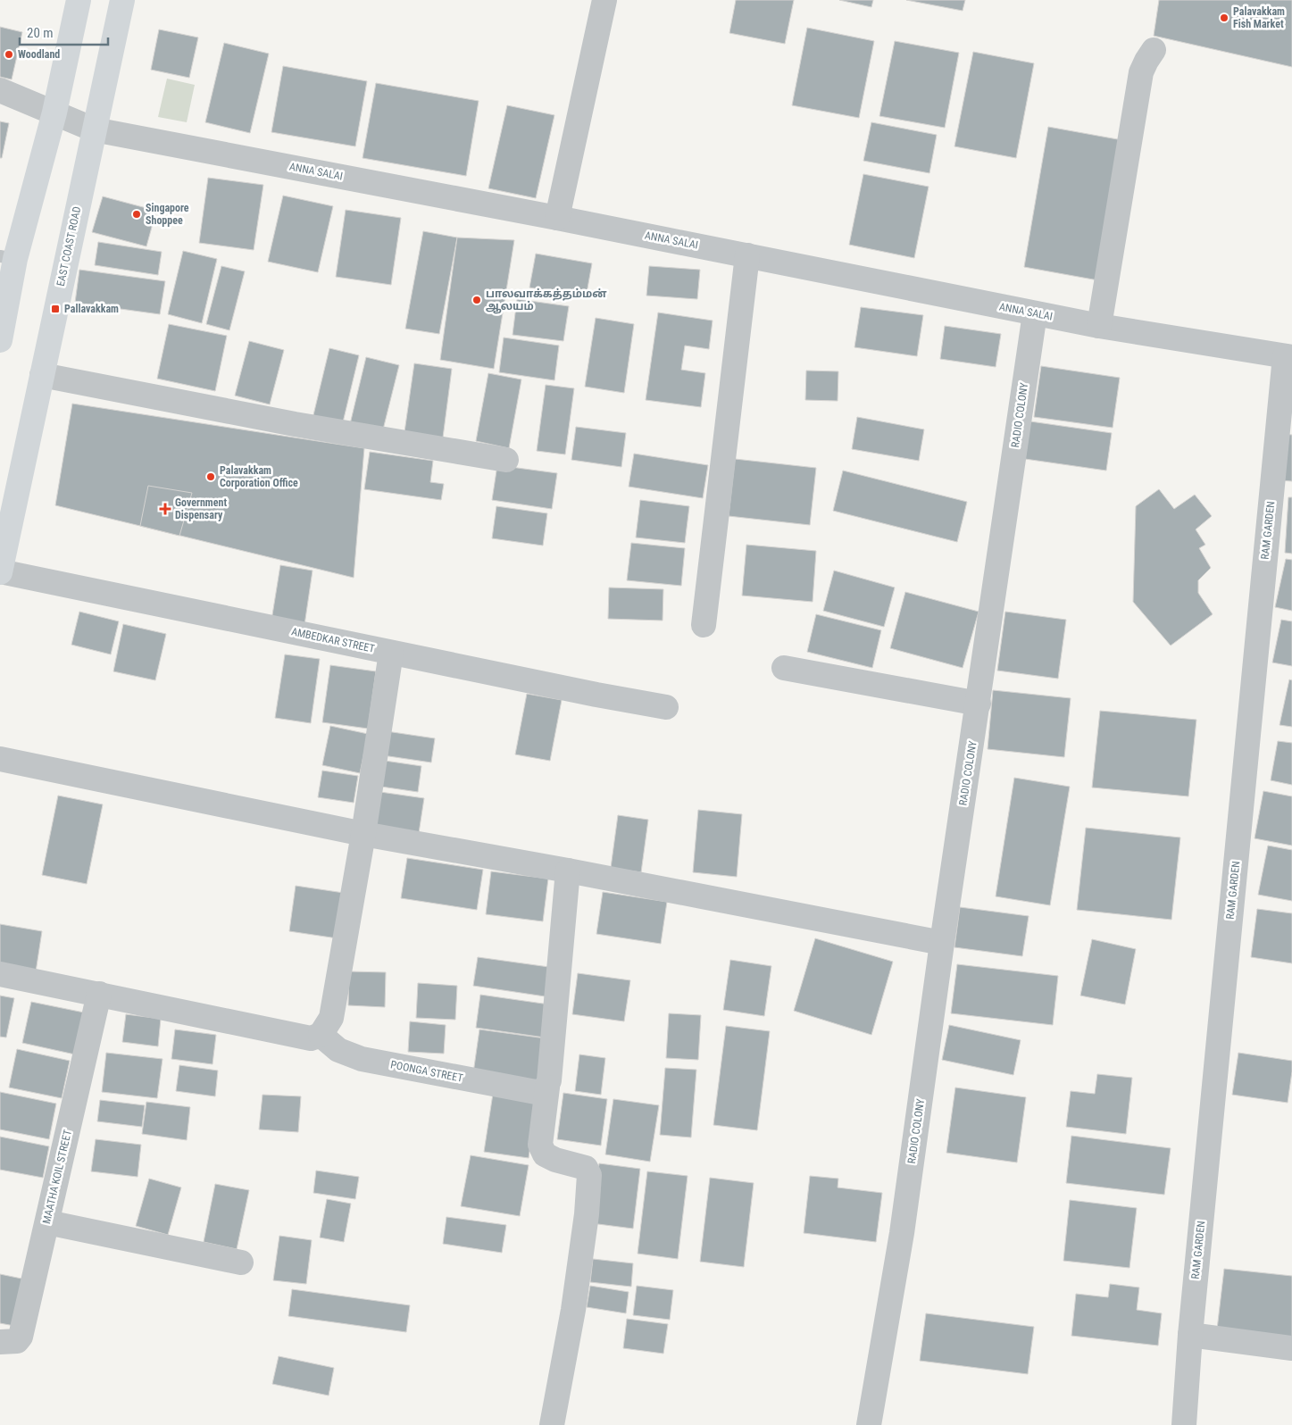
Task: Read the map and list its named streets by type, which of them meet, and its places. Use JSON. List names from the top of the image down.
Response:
{
  "streets": {
    "main road": ["EAST COAST ROAD"],
    "street": [
      "ANNA SALAI",
      "RADIO COLONY",
      "RAM GARDEN",
      "AMBEDKAR STREET",
      "POONGA STREET",
      "MAATHA KOIL STREET"
    ]
  },
  "crossings": [
    ["ANNA SALAI", "EAST COAST ROAD"],
    ["ANNA SALAI", "RADIO COLONY"],
    ["ANNA SALAI", "RAM GARDEN"],
    ["EAST COAST ROAD", "AMBEDKAR STREET"]
  ],
  "places": {
    "other": [
      "Palavakkam Fish Market",
      "Woodland",
      "Singapore Shoppee",
      "பாலவாக்கத்தம்மன் ஆலயம்",
      "Palavakkam Corporation Office"
    ],
    "transit": ["Pallavakkam"],
    "health": ["Government Dispensary"]
  },
  "scale_bar": "20 m"
}
